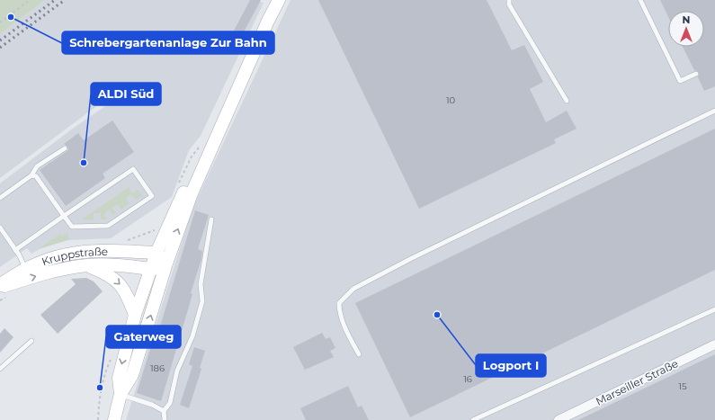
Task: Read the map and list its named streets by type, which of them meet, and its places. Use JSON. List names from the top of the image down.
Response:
{
  "streets": {
    "street": ["Kruppstraße", "Marseiller Straße"]
  },
  "places": [
    "Schrebergartenanlage Zur Bahn",
    "ALDI Süd",
    "Logport I",
    "Gaterweg"
  ],
  "house_numbers": [
    "10",
    "186",
    "16",
    "15"
  ],
  "north": "top"
}
